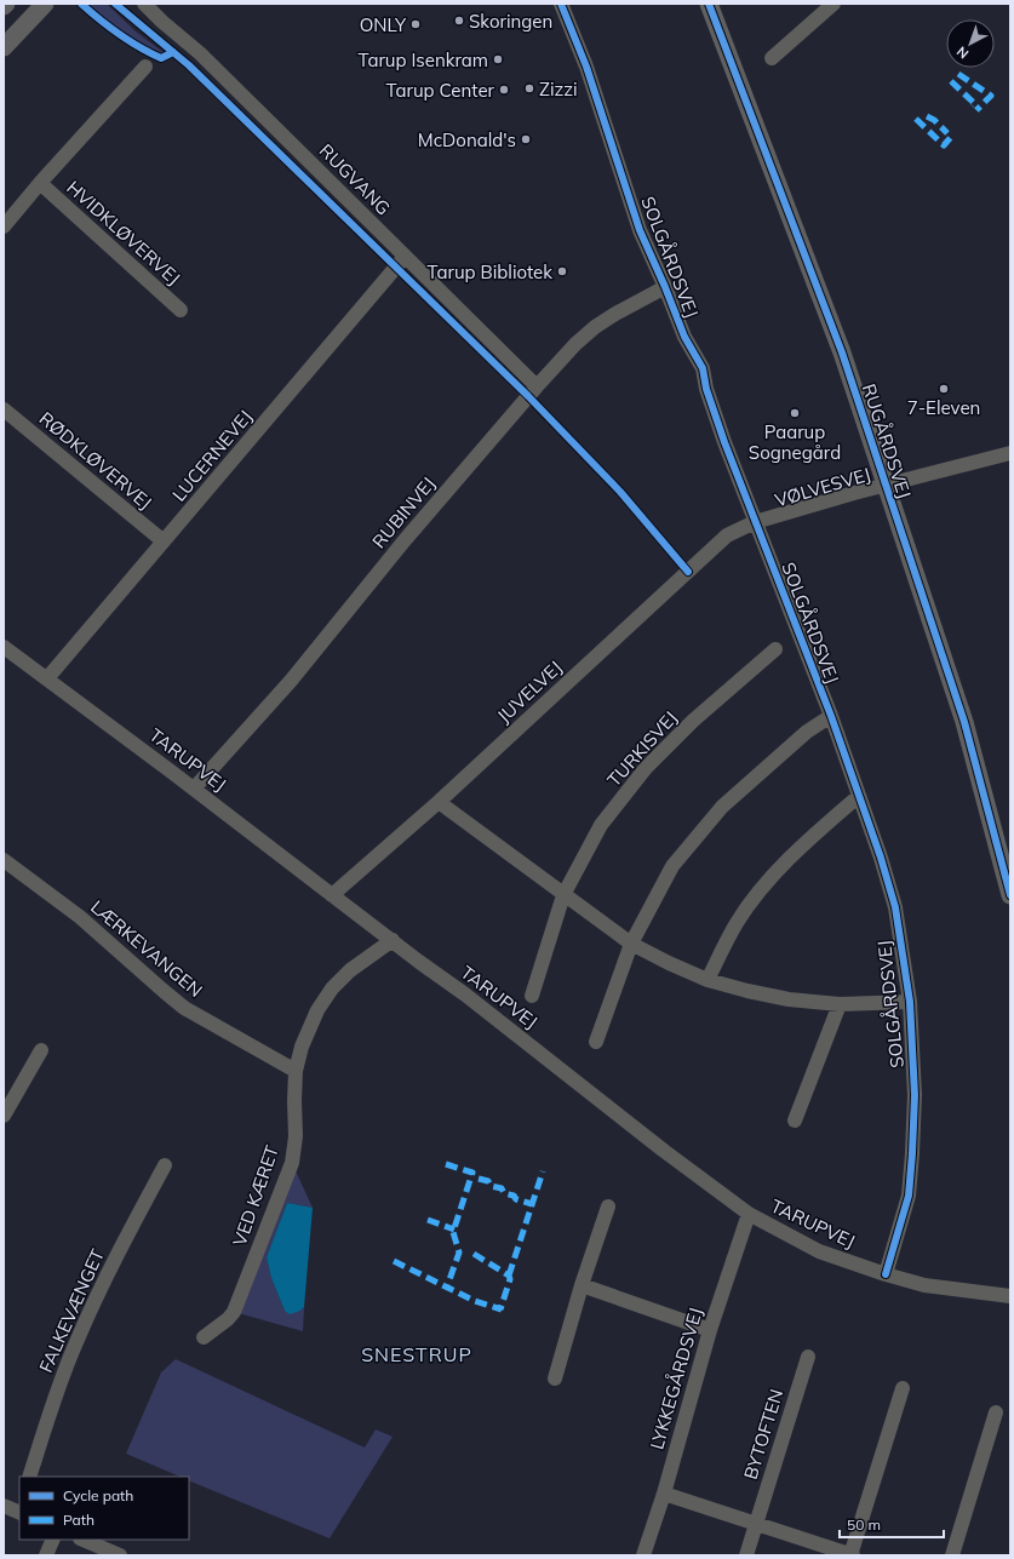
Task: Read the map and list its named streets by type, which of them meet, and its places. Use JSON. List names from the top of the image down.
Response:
{
  "streets": {
    "main road": ["RUGÅRDSVEJ"],
    "street": [
      "RUGVANG",
      "HVIDKLØVERVEJ",
      "SOLGÅRDSVEJ",
      "LUCERNEVEJ",
      "RØDKLØVERVEJ",
      "VØLVESVEJ",
      "RUBINVEJ",
      "JUVELVEJ",
      "TURKISVEJ",
      "TARUPVEJ",
      "LÆRKEVANGEN",
      "VED KÆRET",
      "FALKEVÆNGET",
      "LYKKEGÅRDSVEJ",
      "BYTOFTEN"
    ]
  },
  "crossings": [
    ["RUGVANG", "LUCERNEVEJ"],
    ["RUGVANG", "RUBINVEJ"],
    ["SOLGÅRDSVEJ", "VØLVESVEJ"],
    ["SOLGÅRDSVEJ", "RUBINVEJ"],
    ["SOLGÅRDSVEJ", "JUVELVEJ"],
    ["SOLGÅRDSVEJ", "TARUPVEJ"],
    ["RUGÅRDSVEJ", "VØLVESVEJ"],
    ["LUCERNEVEJ", "RØDKLØVERVEJ"],
    ["LUCERNEVEJ", "TARUPVEJ"],
    ["VØLVESVEJ", "JUVELVEJ"],
    ["RUBINVEJ", "TARUPVEJ"],
    ["JUVELVEJ", "TARUPVEJ"],
    ["TARUPVEJ", "VED KÆRET"],
    ["TARUPVEJ", "LYKKEGÅRDSVEJ"],
    ["LÆRKEVANGEN", "VED KÆRET"]
  ],
  "districts": ["SNESTRUP"],
  "places": [
    "Skoringen",
    "ONLY",
    "Tarup Isenkram",
    "Zizzi",
    "Tarup Center",
    "McDonald's",
    "Tarup Bibliotek",
    "7-Eleven",
    "Paarup Sognegård"
  ],
  "legend": ["Cycle path", "Path"],
  "scale_bar": "50 m",
  "north": "bottom left"
}
